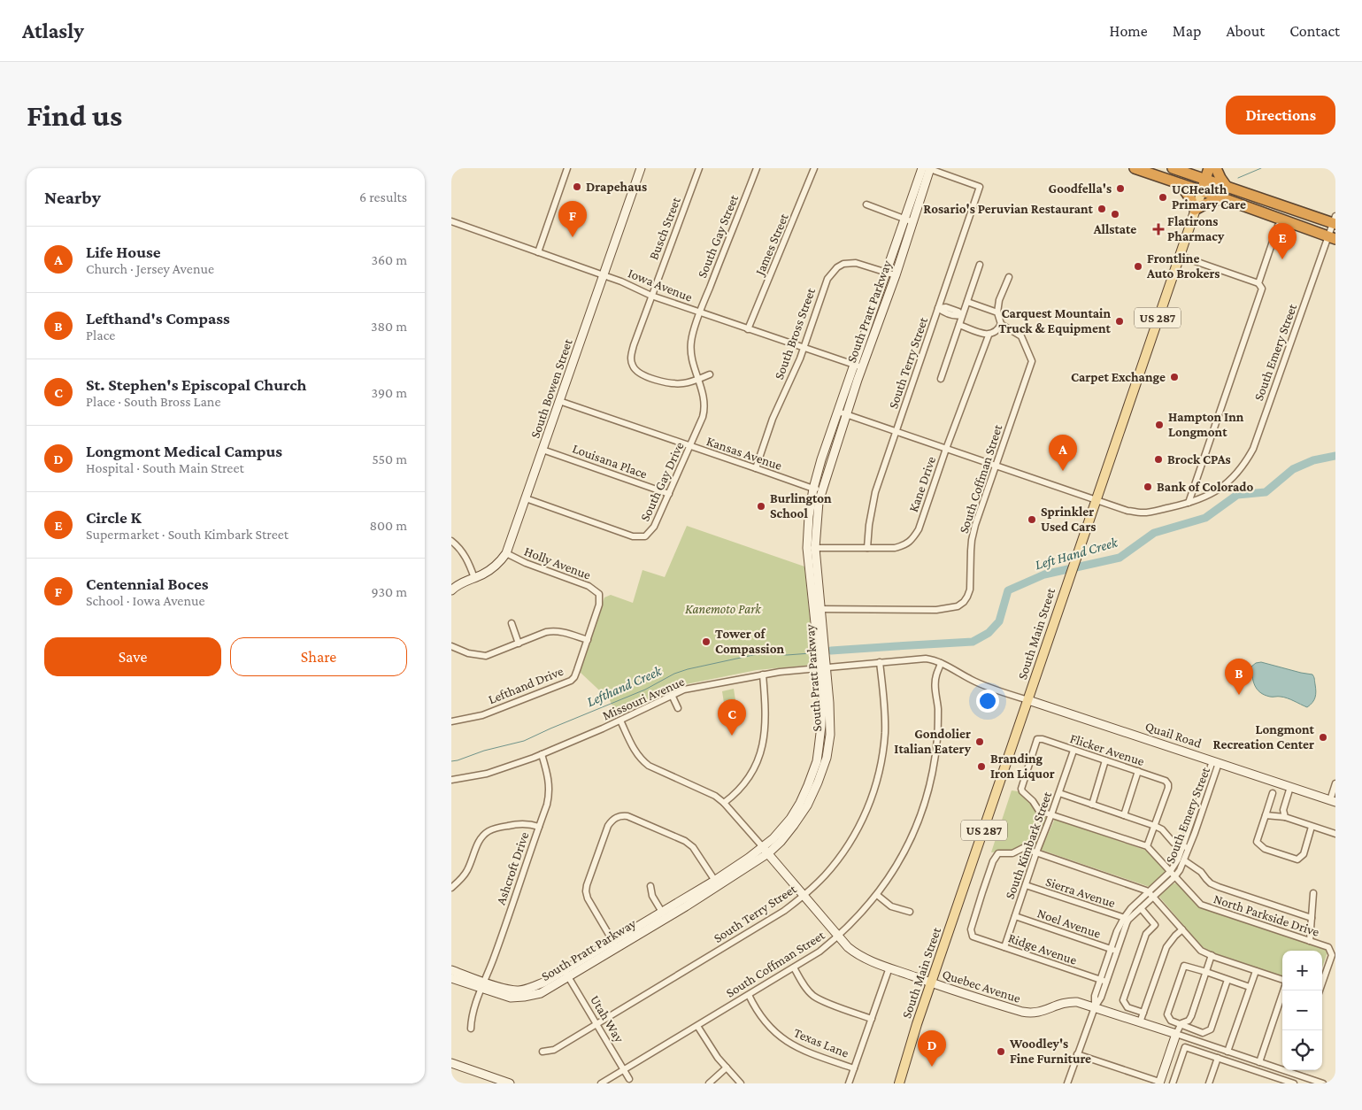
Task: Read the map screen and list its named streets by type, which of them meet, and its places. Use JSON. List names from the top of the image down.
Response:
{
  "streets": {
    "highway": ["US 287", "South Main Street"],
    "street": [
      "Busch Street",
      "South Gay Street",
      "James Street",
      "Iowa Avenue",
      "South Pratt Parkway",
      "South Bross Street",
      "South Emery Street",
      "South Terry Street",
      "South Bowen Street",
      "Kansas Avenue",
      "Louisana Place",
      "South Coffman Street",
      "South Gay Drive",
      "Kane Drive",
      "Holly Avenue",
      "Lefthand Drive",
      "Missouri Avenue",
      "Quail Road",
      "Flicker Avenue",
      "South Kimbark Street",
      "Ashcroft Drive",
      "Sierra Avenue",
      "North Parkside Drive",
      "Noel Avenue",
      "Ridge Avenue",
      "Quebec Avenue",
      "Utah Way",
      "Texas Lane"
    ]
  },
  "crossings": [
    ["Busch Street", "Iowa Avenue"],
    ["Busch Street", "South Gay Drive"],
    ["South Gay Street", "Iowa Avenue"],
    ["South Gay Street", "South Gay Drive"],
    ["James Street", "Iowa Avenue"],
    ["Iowa Avenue", "South Pratt Parkway"],
    ["Iowa Avenue", "South Bross Street"],
    ["Iowa Avenue", "South Bowen Street"],
    ["Iowa Avenue", "South Gay Drive"],
    ["South Pratt Parkway", "South Bross Street"],
    ["South Pratt Parkway", "South Emery Street"],
    ["South Pratt Parkway", "South Terry Street"],
    ["South Pratt Parkway", "Kansas Avenue"],
    ["South Pratt Parkway", "South Coffman Street"],
    ["South Pratt Parkway", "Kane Drive"],
    ["South Pratt Parkway", "Missouri Avenue"],
    ["South Pratt Parkway", "Ashcroft Drive"],
    ["South Pratt Parkway", "Quebec Avenue"],
    ["South Pratt Parkway", "Utah Way"],
    ["South Bross Street", "Kansas Avenue"],
    ["South Emery Street", "South Terry Street"],
    ["South Emery Street", "South Coffman Street"],
    ["South Emery Street", "Kane Drive"],
    ["South Emery Street", "South Main Street"],
    ["South Emery Street", "Quail Road"],
    ["South Emery Street", "Sierra Avenue"],
    ["South Emery Street", "North Parkside Drive"],
    ["South Emery Street", "Noel Avenue"],
    ["South Emery Street", "Ridge Avenue"],
    ["South Emery Street", "Quebec Avenue"],
    ["South Terry Street", "Kane Drive"],
    ["South Terry Street", "Missouri Avenue"],
    ["South Terry Street", "Quebec Avenue"],
    ["South Terry Street", "Utah Way"],
    ["South Bowen Street", "Kansas Avenue"],
    ["South Bowen Street", "Louisana Place"],
    ["South Bowen Street", "South Gay Drive"],
    ["South Bowen Street", "Holly Avenue"],
    ["Kansas Avenue", "South Gay Drive"],
    ["Louisana Place", "South Gay Drive"],
    ["South Coffman Street", "Kane Drive"],
    ["South Coffman Street", "Missouri Avenue"],
    ["South Coffman Street", "Quebec Avenue"],
    ["South Coffman Street", "Utah Way"],
    ["South Coffman Street", "Texas Lane"],
    ["Holly Avenue", "Lefthand Drive"],
    ["South Main Street", "Missouri Avenue"],
    ["South Main Street", "Quail Road"],
    ["South Main Street", "Quebec Avenue"],
    ["Missouri Avenue", "Quail Road"],
    ["Missouri Avenue", "Ashcroft Drive"],
    ["Missouri Avenue", "Quebec Avenue"],
    ["Flicker Avenue", "South Kimbark Street"],
    ["Flicker Avenue", "North Parkside Drive"],
    ["South Kimbark Street", "Sierra Avenue"],
    ["South Kimbark Street", "North Parkside Drive"],
    ["South Kimbark Street", "Noel Avenue"],
    ["South Kimbark Street", "Ridge Avenue"]
  ],
  "water": ["Left Hand Creek", "Lefthand Creek"],
  "parks": ["Kanemoto Park"],
  "places": {
    "other": [
      "Drapehaus",
      "Goodfella's",
      "UCHealth Primary Care",
      "Rosario's Peruvian Restaurant",
      "Allstate",
      "Frontline Auto Brokers",
      "Carquest Mountain Truck & Equipment",
      "Carpet Exchange",
      "Hampton Inn Longmont",
      "Brock CPAs",
      "Bank of Colorado",
      "Burlington School",
      "Sprinkler Used Cars",
      "Tower of Compassion",
      "Longmont Recreation Center",
      "Gondolier Italian Eatery",
      "Branding Iron Liquor",
      "Woodley's Fine Furniture"
    ],
    "health": ["Flatirons Pharmacy"]
  },
  "page": {
    "header": "Atlasly",
    "nav": [
      "Home",
      "Map",
      "About",
      "Contact"
    ],
    "buttons": [
      "Directions",
      ["Save", "Share"]
    ],
    "title": "Find us",
    "heading": ["Nearby", "6 results"],
    "pins": [
      "F",
      "E",
      "A",
      "B",
      "C",
      "D"
    ],
    "list": [
      {
        "mark": "A",
        "name": "Life House",
        "note": "Church · Jersey Avenue",
        "value": "360 m"
      },
      {
        "mark": "B",
        "name": "Lefthand's Compass",
        "note": "Place",
        "value": "380 m"
      },
      {
        "mark": "C",
        "name": "St. Stephen's Episcopal Church",
        "note": "Place · South Bross Lane",
        "value": "390 m"
      },
      {
        "mark": "D",
        "name": "Longmont Medical Campus",
        "note": "Hospital · South Main Street",
        "value": "550 m"
      },
      {
        "mark": "E",
        "name": "Circle K",
        "note": "Supermarket · South Kimbark Street",
        "value": "800 m"
      },
      {
        "mark": "F",
        "name": "Centennial Boces",
        "note": "School · Iowa Avenue",
        "value": "930 m"
      }
    ],
    "map_buttons": ["+", "−"]
  }
}
